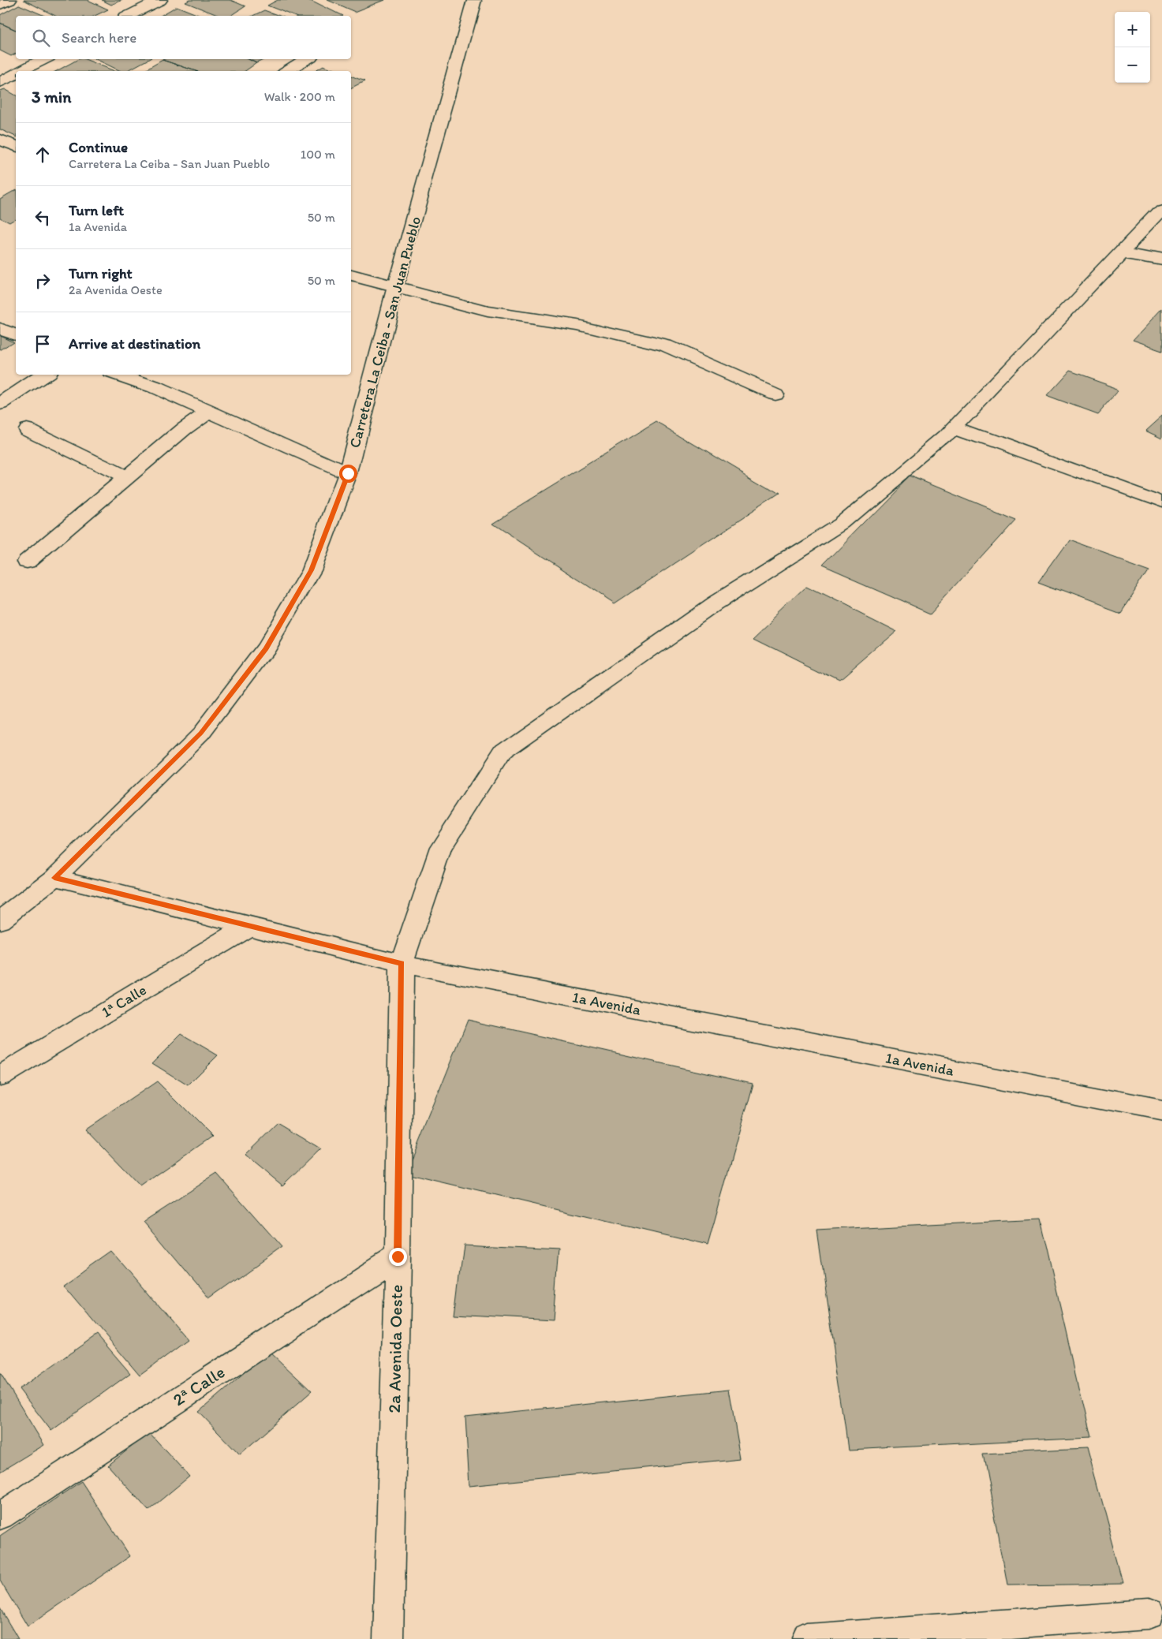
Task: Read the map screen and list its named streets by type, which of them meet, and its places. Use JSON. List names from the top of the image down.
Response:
{
  "streets": {
    "street": [
      "Carretera La Ceiba - San Juan Pueblo",
      "1ª Calle",
      "1a Avenida",
      "2a Avenida Oeste",
      "2ª Calle"
    ]
  },
  "crossings": [
    ["Carretera La Ceiba - San Juan Pueblo", "1a Avenida"],
    ["1ª Calle", "1a Avenida"],
    ["1a Avenida", "2a Avenida Oeste"],
    ["2a Avenida Oeste", "2ª Calle"]
  ],
  "page": {
    "map_buttons": ["+", "−"],
    "search": "Search here",
    "heading": ["3 min", "Walk · 200 m"],
    "list": [
      ["Continue", "Carretera La Ceiba - San Juan Pueblo", "100 m"],
      ["Turn left", "1a Avenida", "50 m"],
      ["Turn right", "2a Avenida Oeste", "50 m"],
      "Arrive at destination"
    ]
  }
}
